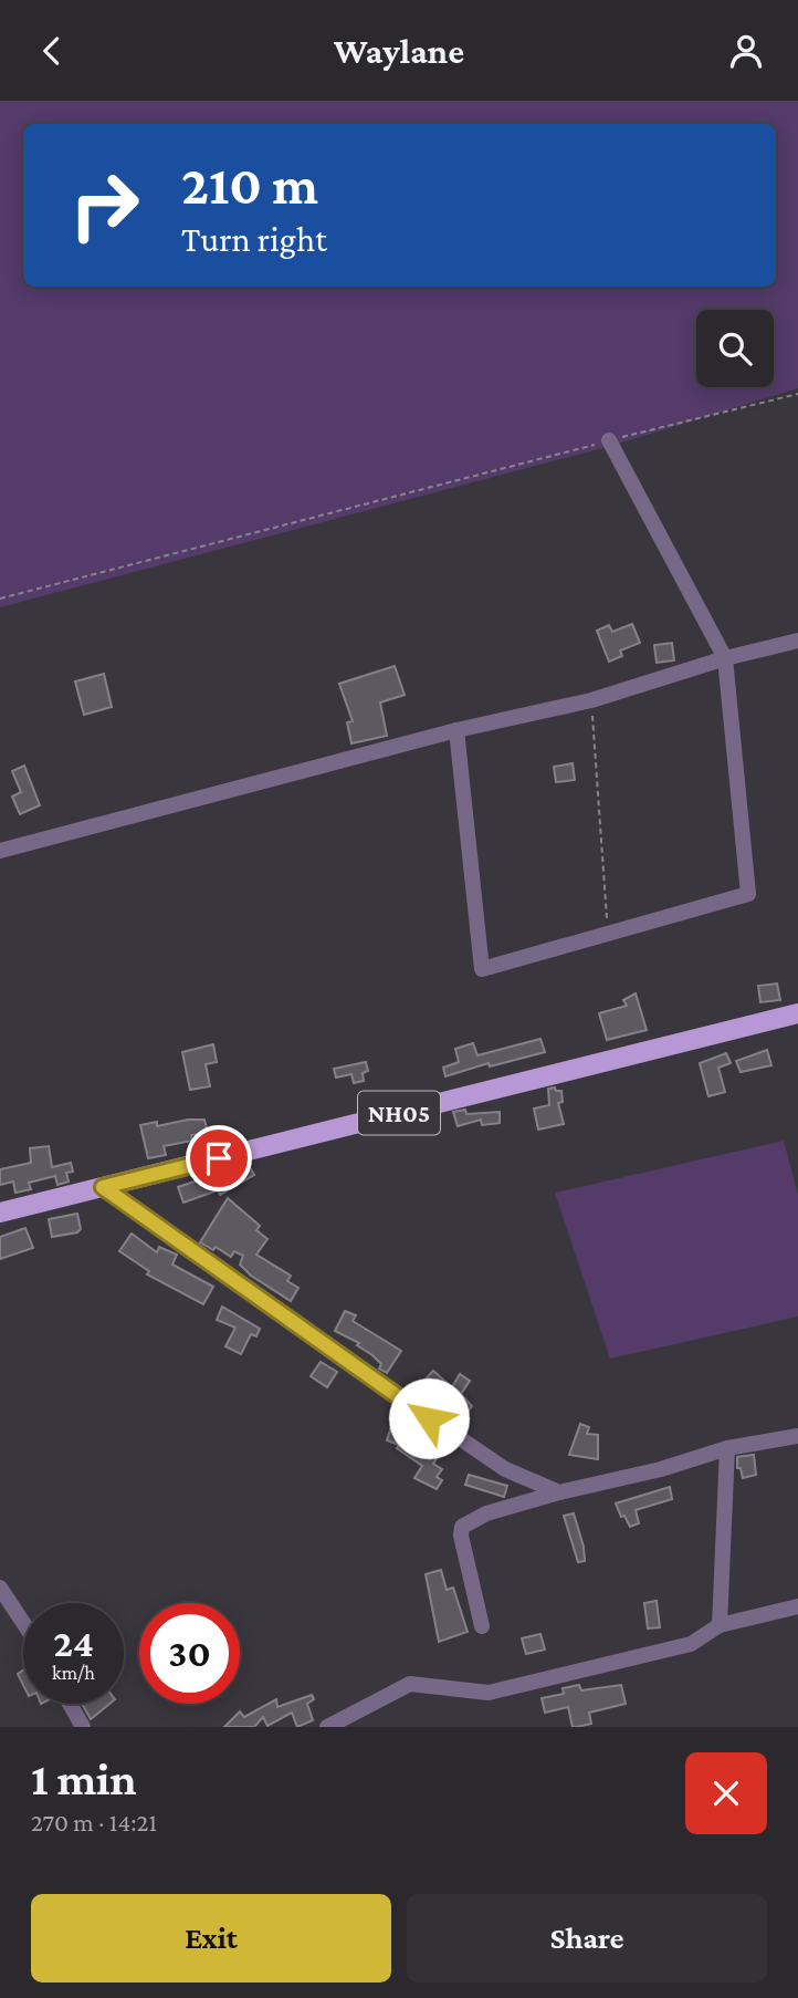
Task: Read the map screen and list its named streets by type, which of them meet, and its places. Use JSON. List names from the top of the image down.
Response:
{
  "streets": {
    "main road": ["NH05"]
  },
  "page": {
    "header": "Waylane",
    "turn": ["210 m", "Turn right"],
    "speed": "24 km/h",
    "limit": "30",
    "heading": ["1 min", "270 m · 14:21"],
    "buttons": ["Exit", "Share"]
  }
}
